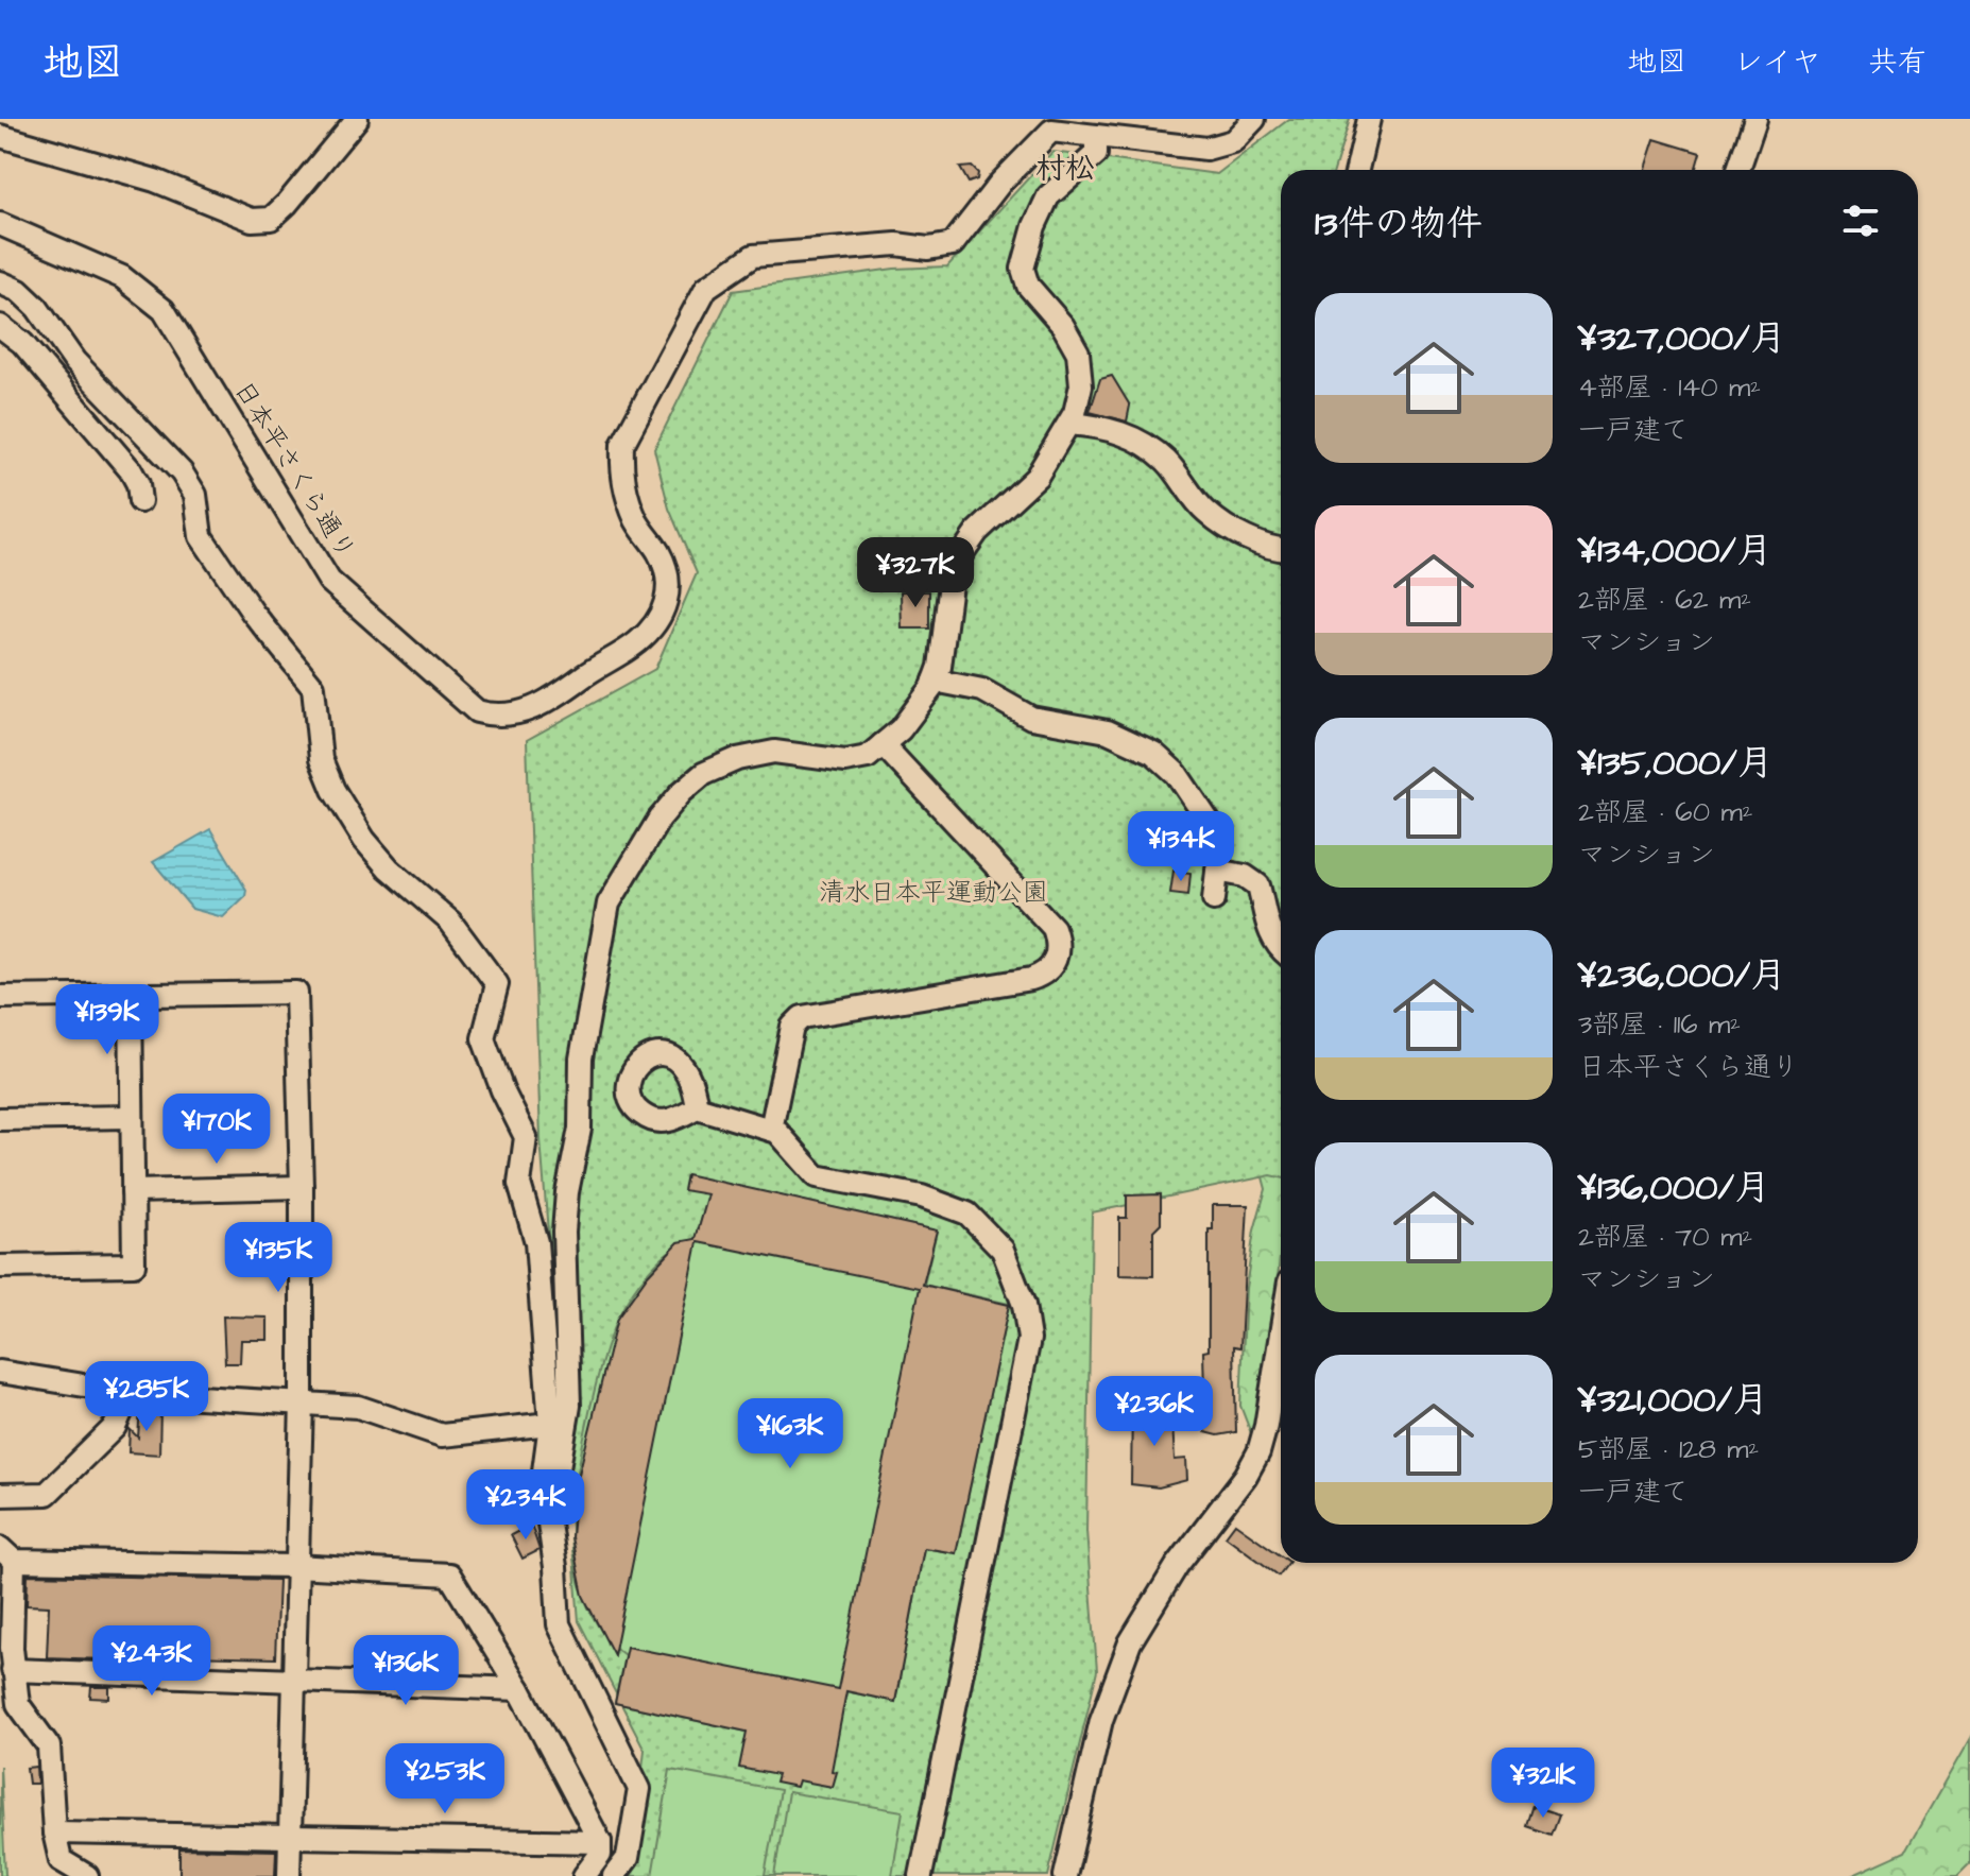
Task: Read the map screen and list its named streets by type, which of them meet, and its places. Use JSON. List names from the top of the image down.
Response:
{
  "streets": {
    "street": ["日本平さくら通り"]
  },
  "districts": ["村松"],
  "parks": ["清水日本平運動公園"],
  "page": {
    "header": "地図",
    "nav": ["地図", "レイヤ", "共有"],
    "heading": "13件の物件",
    "list": [
      {
        "name": "¥327,000/月",
        "note": "4部屋 · 140 m² · 一戸建て"
      },
      {
        "name": "¥134,000/月",
        "note": "2部屋 · 62 m² · マンション"
      },
      {
        "name": "¥135,000/月",
        "note": "2部屋 · 60 m² · マンション"
      },
      {
        "name": "¥236,000/月",
        "note": "3部屋 · 116 m² · 日本平さくら通り"
      },
      {
        "name": "¥136,000/月",
        "note": "2部屋 · 70 m² · マンション"
      },
      {
        "name": "¥321,000/月",
        "note": "5部屋 · 128 m² · 一戸建て"
      }
    ],
    "price": [
      "¥327K",
      "¥134K",
      "¥139K",
      "¥170K",
      "¥135K",
      "¥285K",
      "¥236K",
      "¥163K",
      "¥234K",
      "¥243K",
      "¥136K",
      "¥253K",
      "¥321K"
    ]
  }
}
